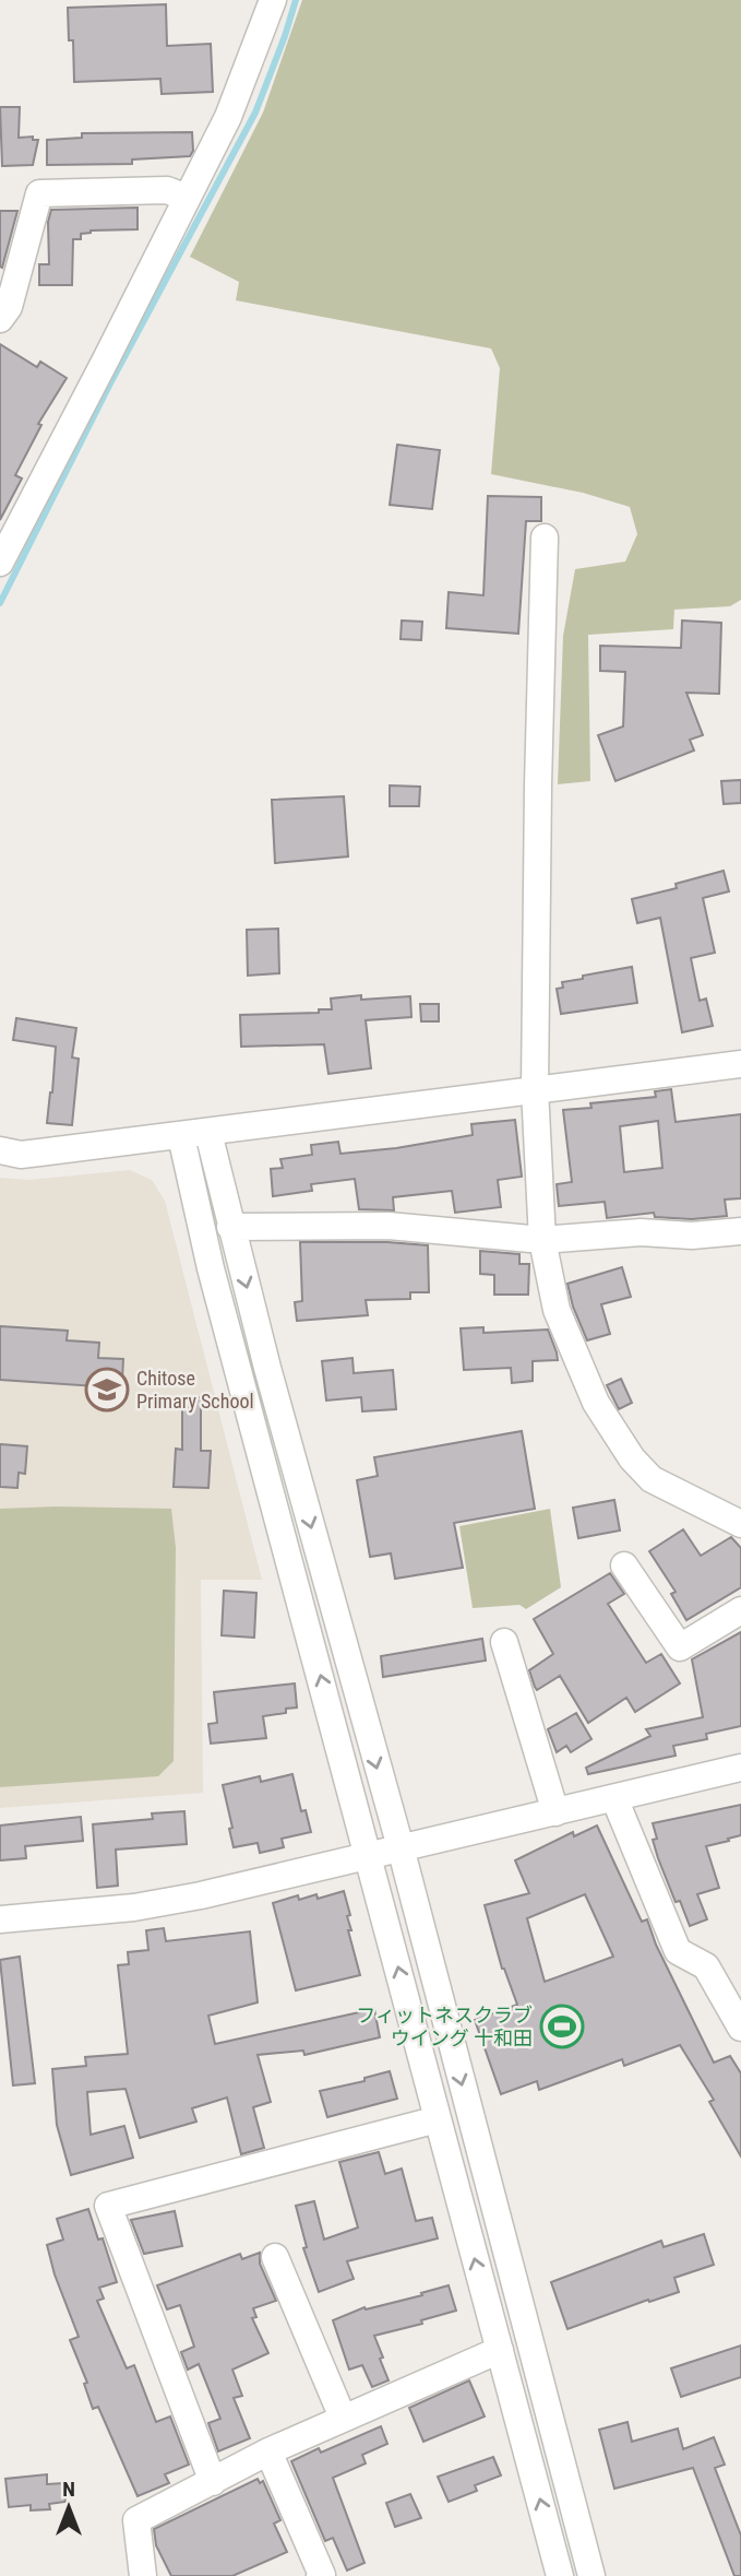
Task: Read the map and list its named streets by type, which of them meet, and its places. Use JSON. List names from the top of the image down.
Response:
{
  "places": {
    "school or university": ["Chitose Primary School"],
    "sports": ["フィットネスクラブ ウイング 十和田"]
  },
  "north": "top"
}
